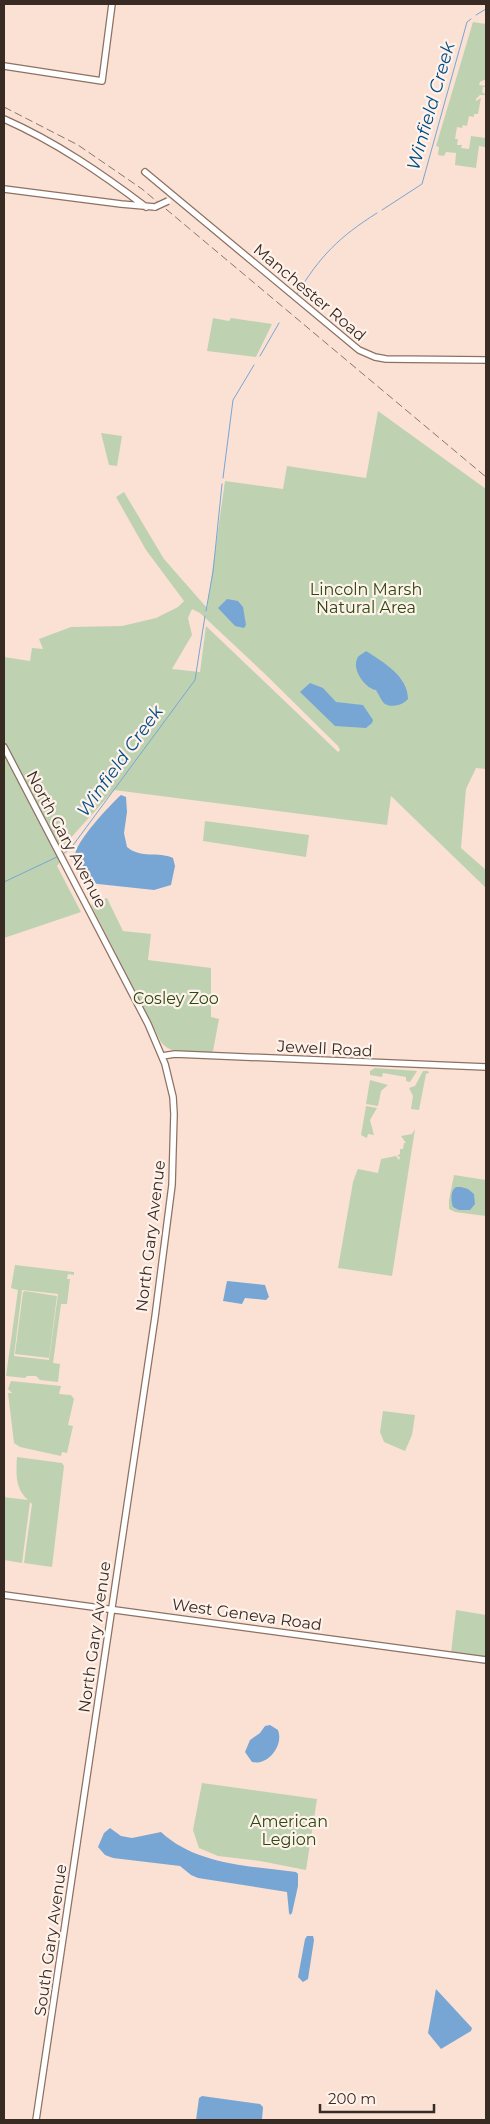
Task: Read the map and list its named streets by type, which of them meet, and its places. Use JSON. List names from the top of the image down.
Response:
{
  "streets": {
    "street": [
      "Manchester Road",
      "North Gary Avenue",
      "Jewell Road",
      "West Geneva Road",
      "South Gary Avenue"
    ]
  },
  "crossings": [
    ["North Gary Avenue", "Jewell Road"],
    ["North Gary Avenue", "West Geneva Road"],
    ["North Gary Avenue", "South Gary Avenue"]
  ],
  "water": ["Winfield Creek"],
  "parks": ["Lincoln Marsh Natural Area", "Cosley Zoo", "American Legion"],
  "scale_bar": "200 m"
}
